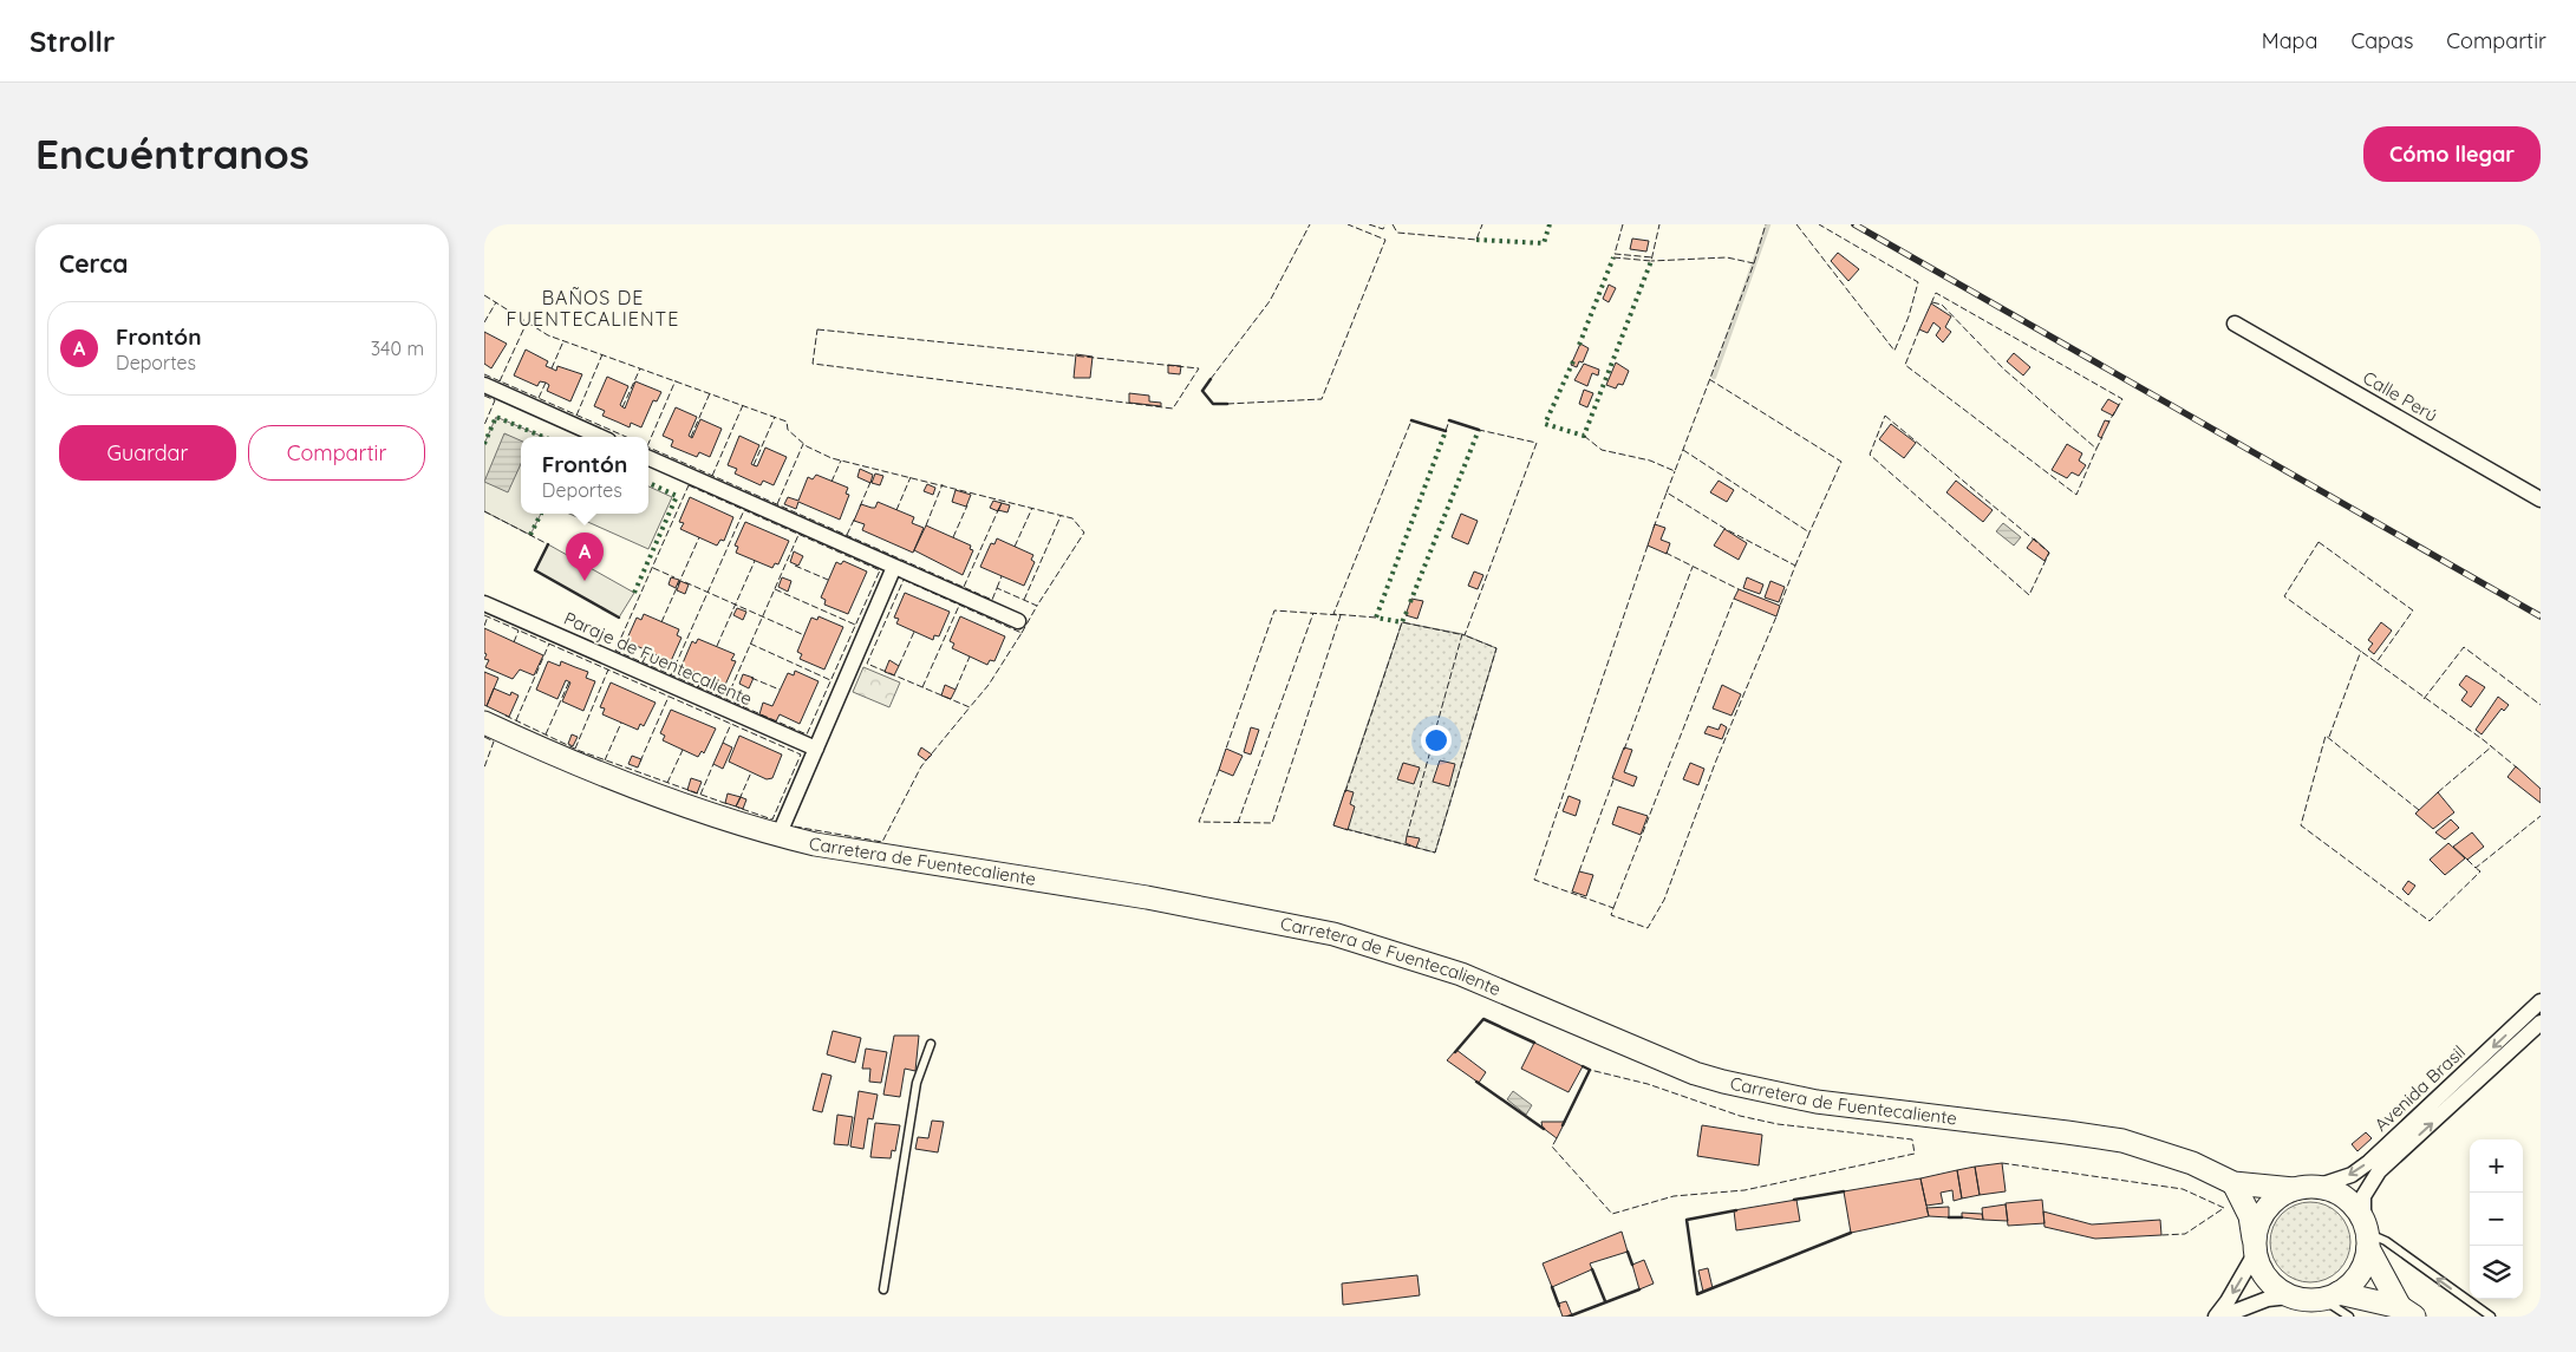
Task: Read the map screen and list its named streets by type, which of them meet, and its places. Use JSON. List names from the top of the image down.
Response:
{
  "streets": {
    "main road": ["Carretera de Fuentecaliente"],
    "street": ["Calle Perú", "Paraje de Fuentecaliente", "Avenida Brasil"]
  },
  "crossings": [
    ["Carretera de Fuentecaliente", "Avenida Brasil"]
  ],
  "districts": ["BAÑOS DE FUENTECALIENTE"],
  "page": {
    "header": "Strollr",
    "nav": ["Mapa", "Capas", "Compartir"],
    "buttons": [
      "Cómo llegar",
      ["Guardar", "Compartir"]
    ],
    "title": "Encuéntranos",
    "heading": "Cerca",
    "list": [
      {
        "mark": "A",
        "name": "Frontón",
        "note": "Deportes",
        "value": "340 m"
      }
    ],
    "popup": ["Frontón", "Deportes"],
    "pins": "A",
    "map_buttons": ["+", "−"]
  }
}
